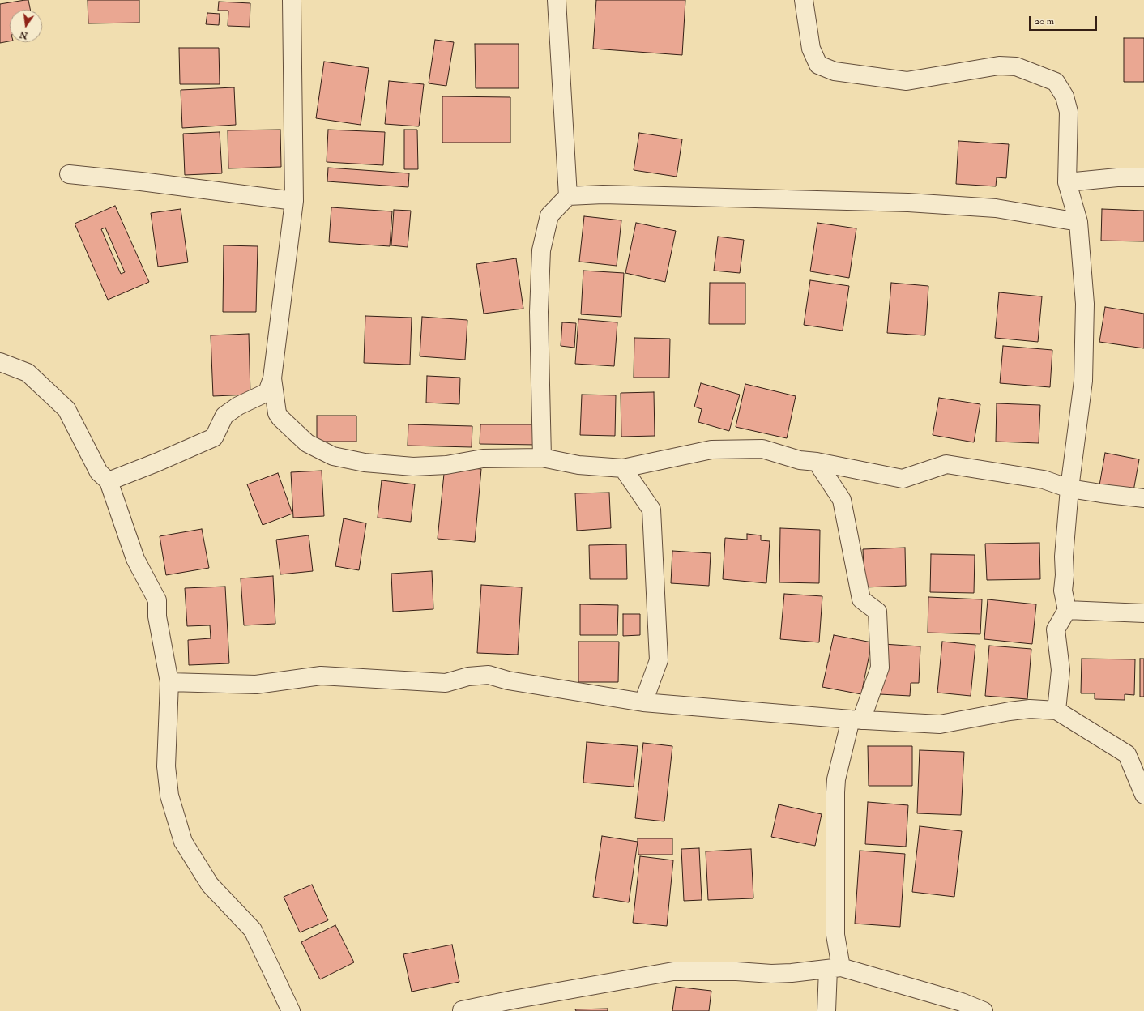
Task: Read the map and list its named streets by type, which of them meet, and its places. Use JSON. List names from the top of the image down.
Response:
{
  "scale_bar": "20 m",
  "north": "bottom"
}
